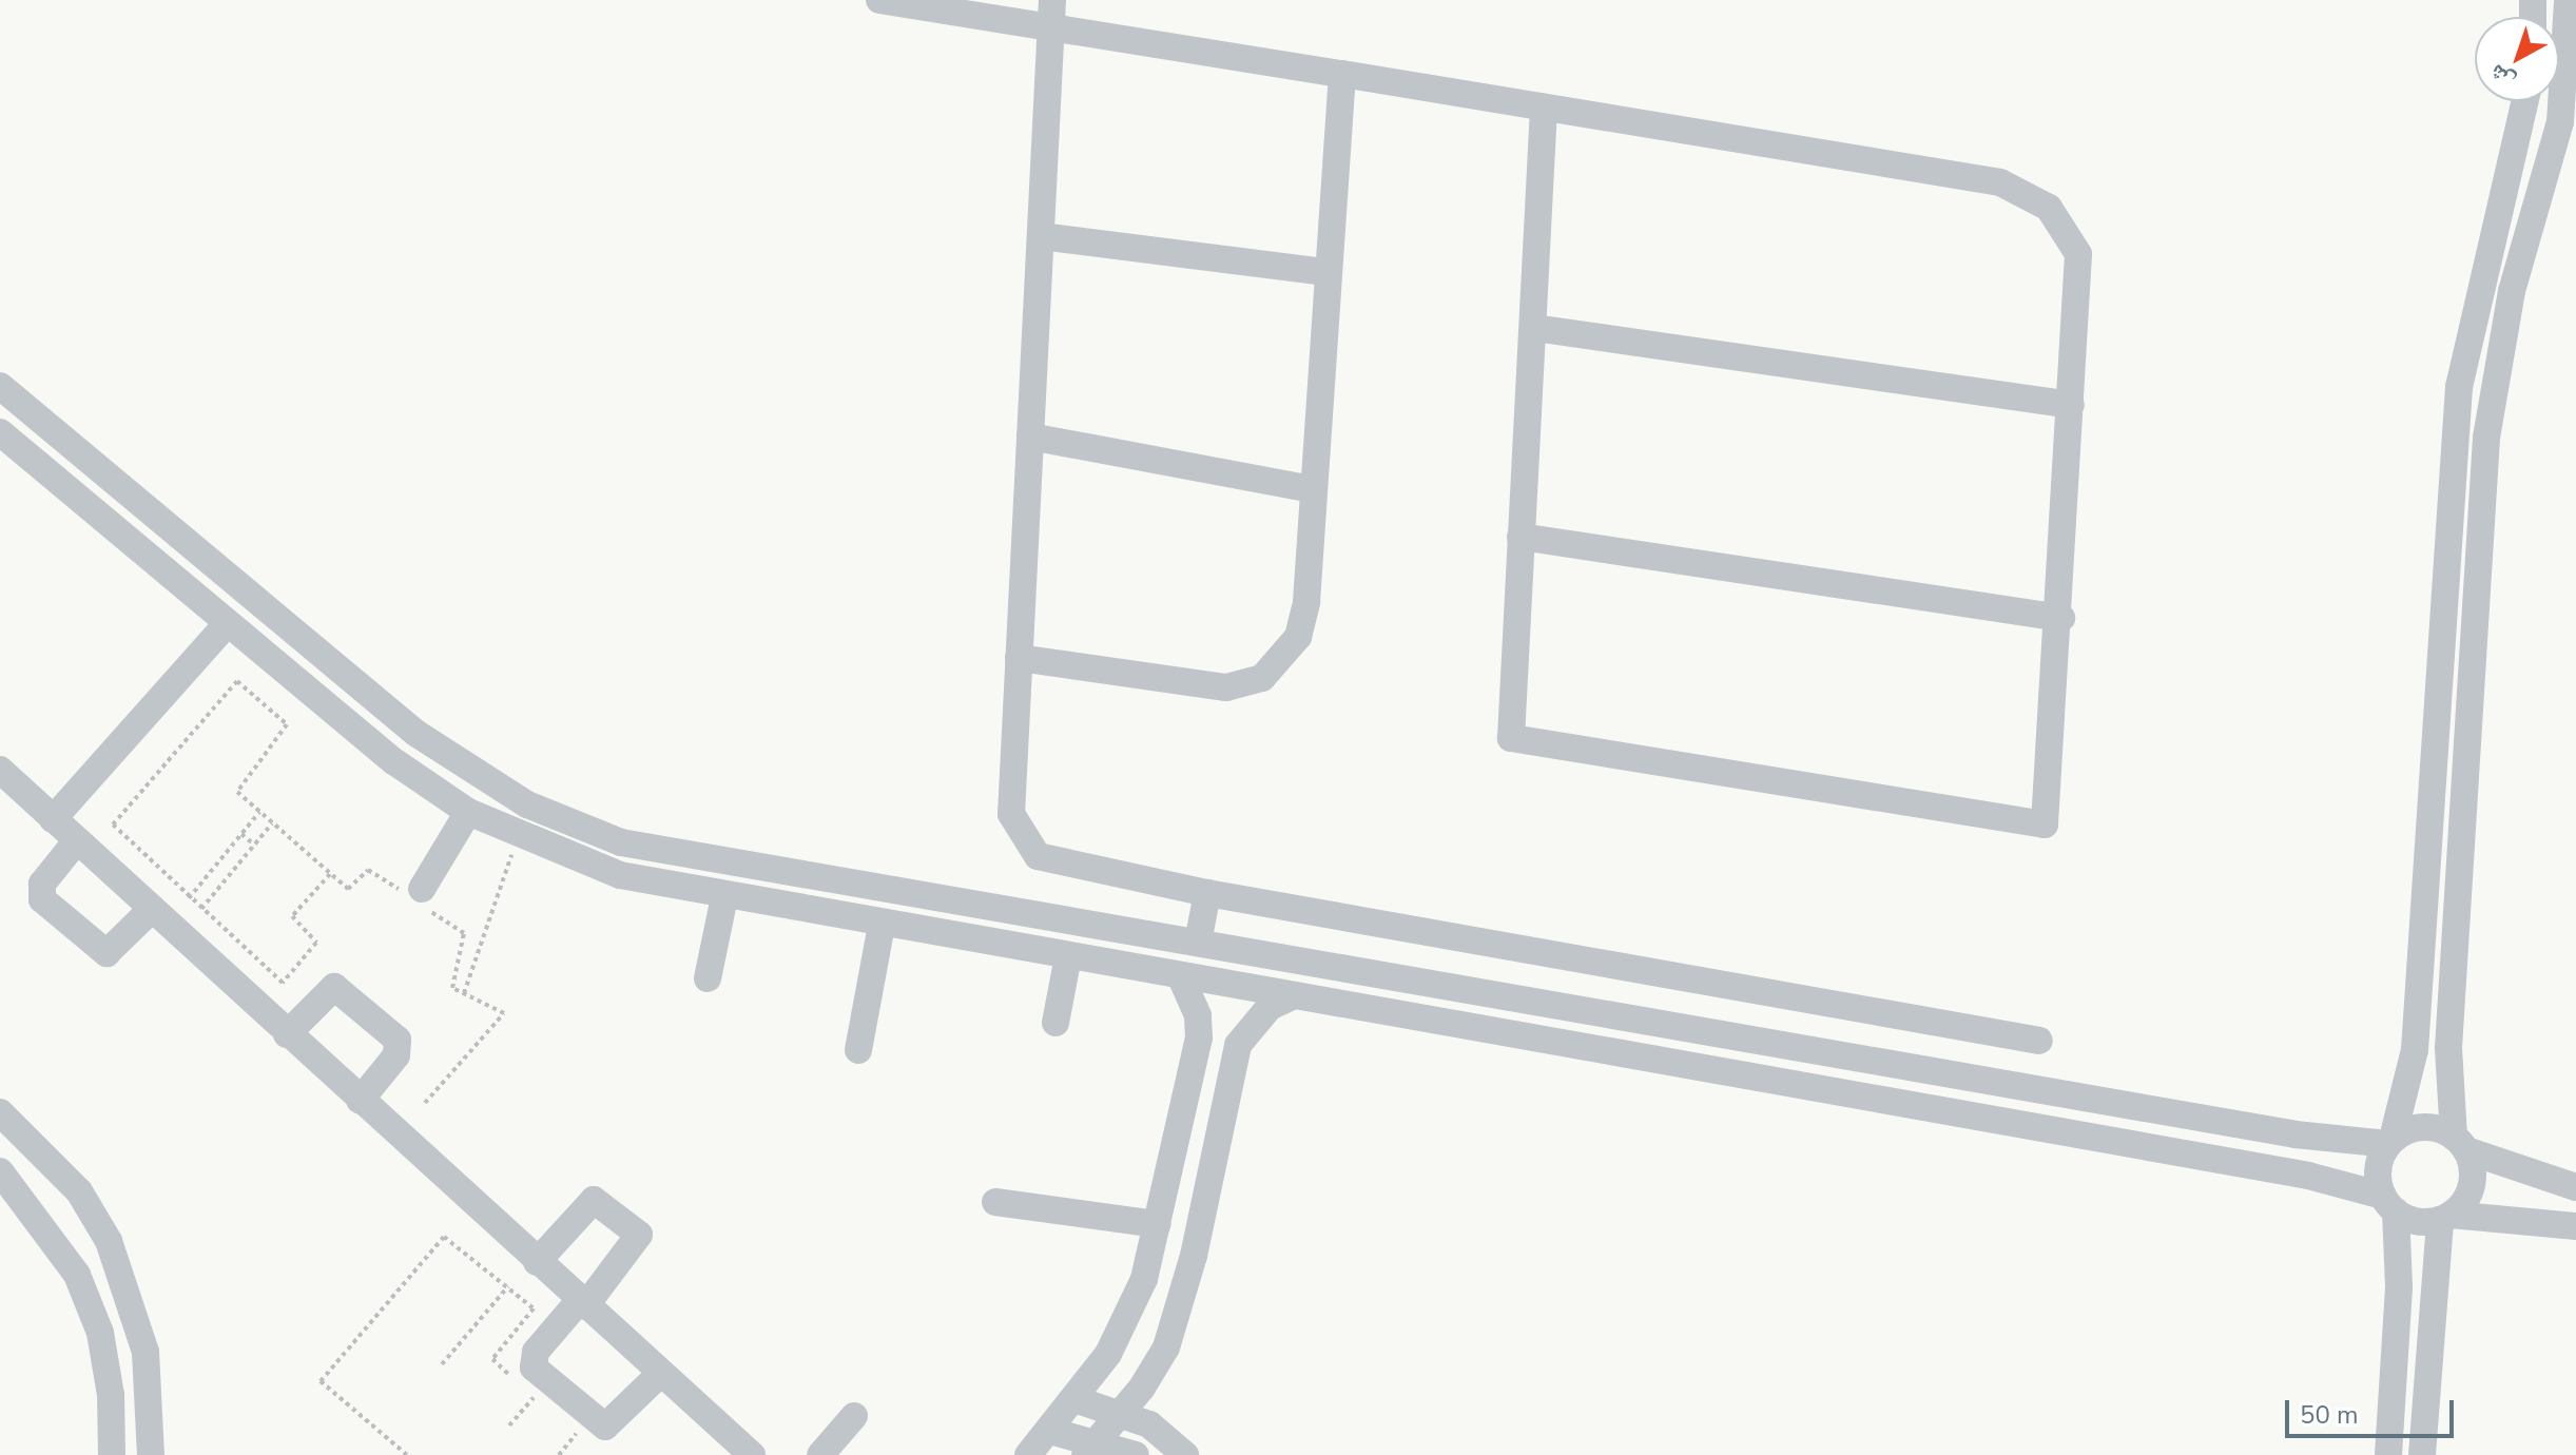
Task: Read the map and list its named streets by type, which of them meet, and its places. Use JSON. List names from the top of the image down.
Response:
{
  "scale_bar": "50 m",
  "north": "bottom left"
}
